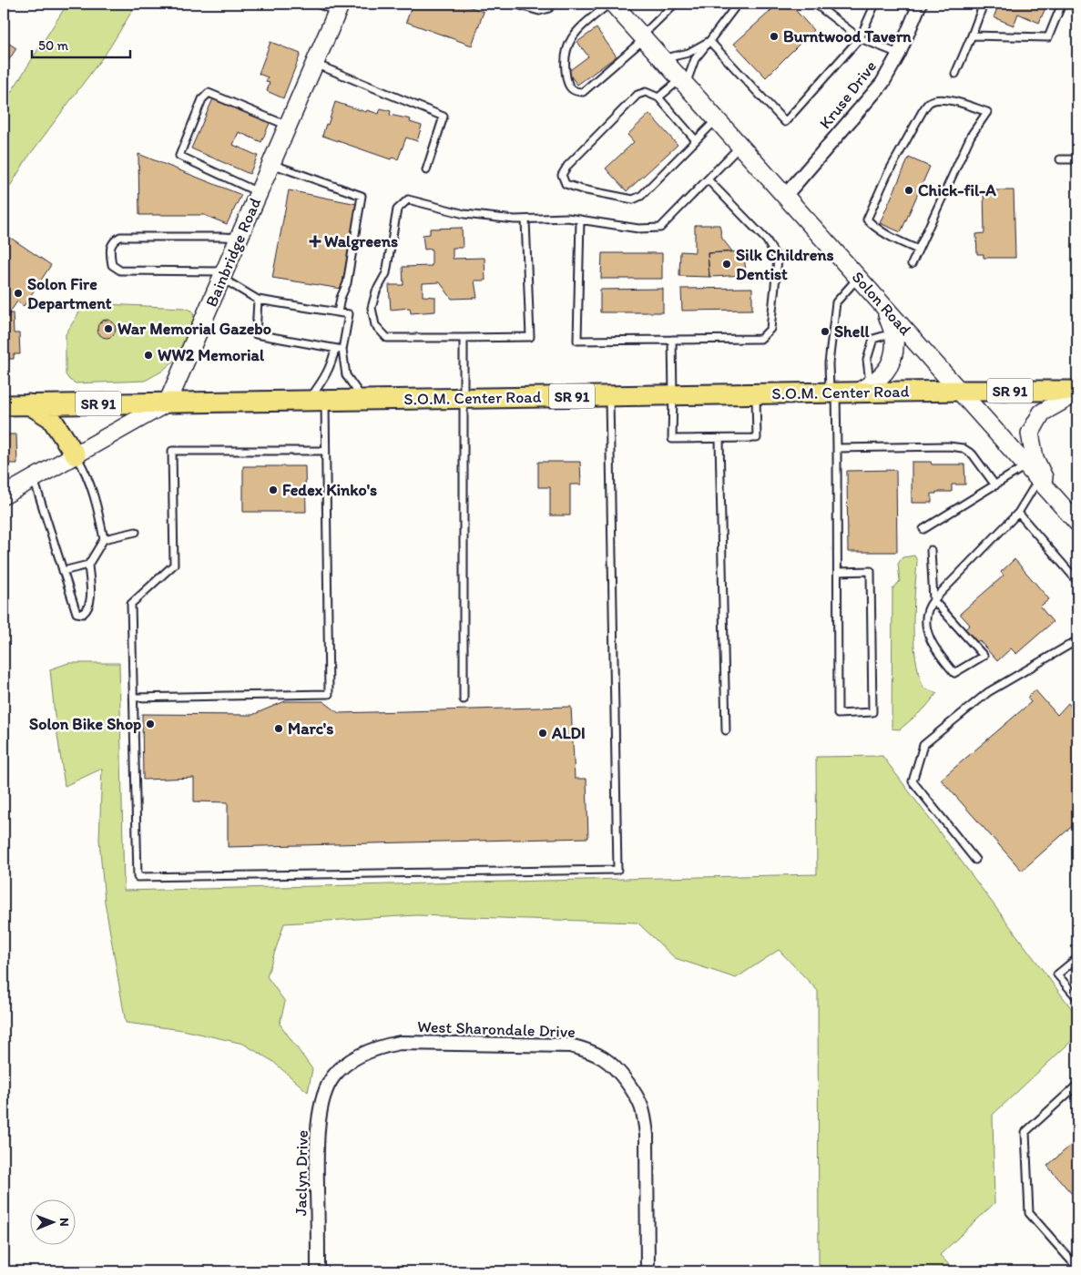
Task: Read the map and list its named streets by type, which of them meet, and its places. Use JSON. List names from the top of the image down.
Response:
{
  "streets": {
    "main road": ["SR 91", "S.O.M. Center Road"],
    "street": [
      "Kruse Drive",
      "Bainbridge Road",
      "Solon Road",
      "West Sharondale Drive",
      "Jaclyn Drive"
    ]
  },
  "crossings": [
    ["Kruse Drive", "Solon Road"],
    ["Bainbridge Road", "S.O.M. Center Road"],
    ["Solon Road", "S.O.M. Center Road"],
    ["West Sharondale Drive", "Jaclyn Drive"]
  ],
  "places": {
    "other": [
      "Burntwood Tavern",
      "Chick-fil-A",
      "Silk Childrens Dentist",
      "Solon Fire Department",
      "War Memorial Gazebo",
      "Shell",
      "WW2 Memorial",
      "Fedex Kinko's",
      "Solon Bike Shop",
      "Marc's",
      "ALDI"
    ],
    "health": ["Walgreens"]
  },
  "scale_bar": "50 m",
  "north": "right"
}
